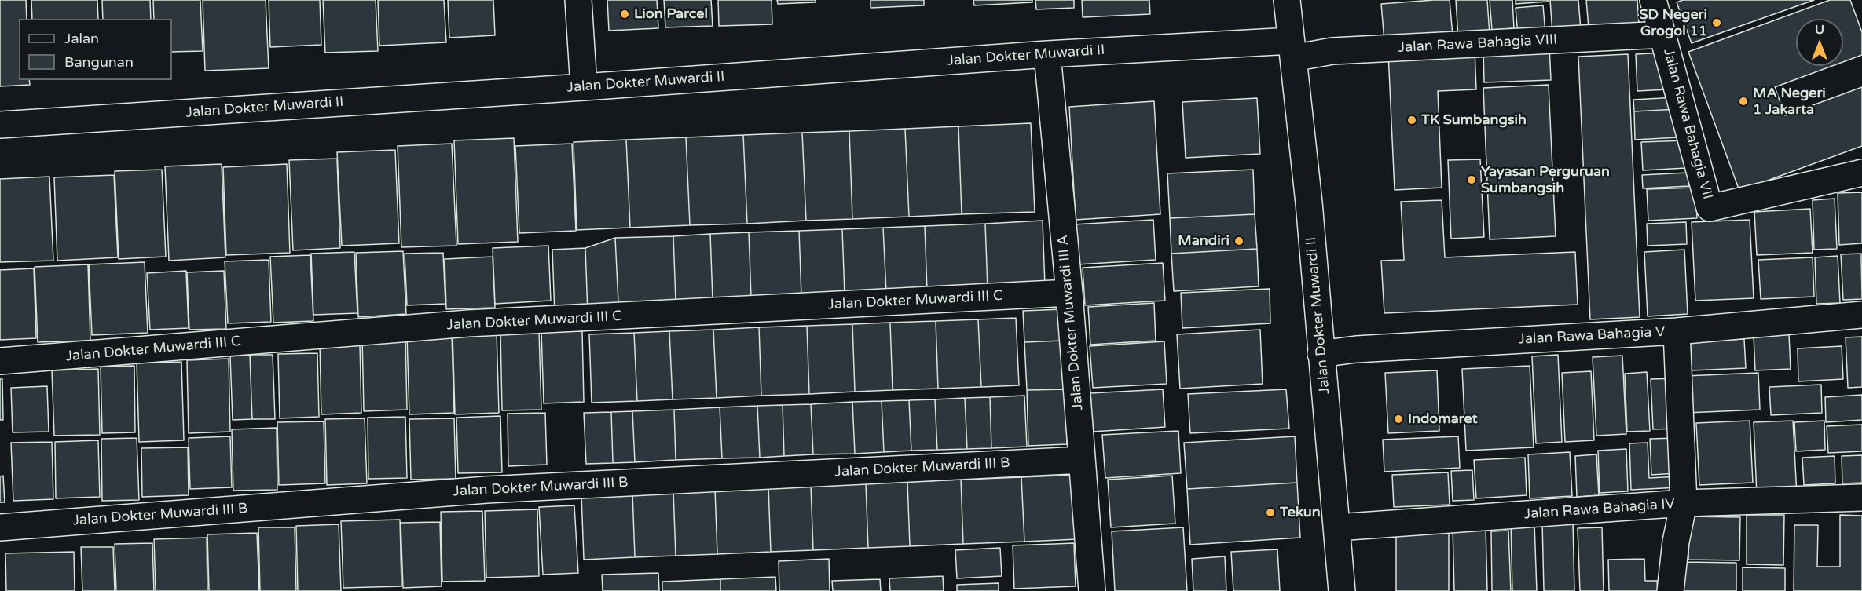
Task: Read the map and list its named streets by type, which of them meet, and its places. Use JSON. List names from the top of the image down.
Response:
{
  "streets": {
    "street": [
      "Jalan Rawa Bahagia VIII",
      "Jalan Dokter Muwardi II",
      "Jalan Rawa Bahagia VII",
      "Jalan Dokter Muwardi III C",
      "Jalan Dokter Muwardi III A",
      "Jalan Rawa Bahagia V",
      "Jalan Dokter Muwardi III B",
      "Jalan Rawa Bahagia IV"
    ]
  },
  "crossings": [
    ["Jalan Rawa Bahagia VIII", "Jalan Dokter Muwardi II"],
    ["Jalan Rawa Bahagia VIII", "Jalan Rawa Bahagia VII"],
    ["Jalan Dokter Muwardi II", "Jalan Dokter Muwardi III A"],
    ["Jalan Dokter Muwardi II", "Jalan Rawa Bahagia V"],
    ["Jalan Dokter Muwardi II", "Jalan Rawa Bahagia IV"],
    ["Jalan Dokter Muwardi III C", "Jalan Dokter Muwardi III A"],
    ["Jalan Dokter Muwardi III A", "Jalan Dokter Muwardi III B"]
  ],
  "places": [
    "Lion Parcel",
    "SD Negeri Grogol 11",
    "MA Negeri 1 Jakarta",
    "TK Sumbangsih",
    "Yayasan Perguruan Sumbangsih",
    "Mandiri",
    "Indomaret",
    "Tekun"
  ],
  "legend": ["Jalan", "Bangunan"],
  "north": "top"
}
